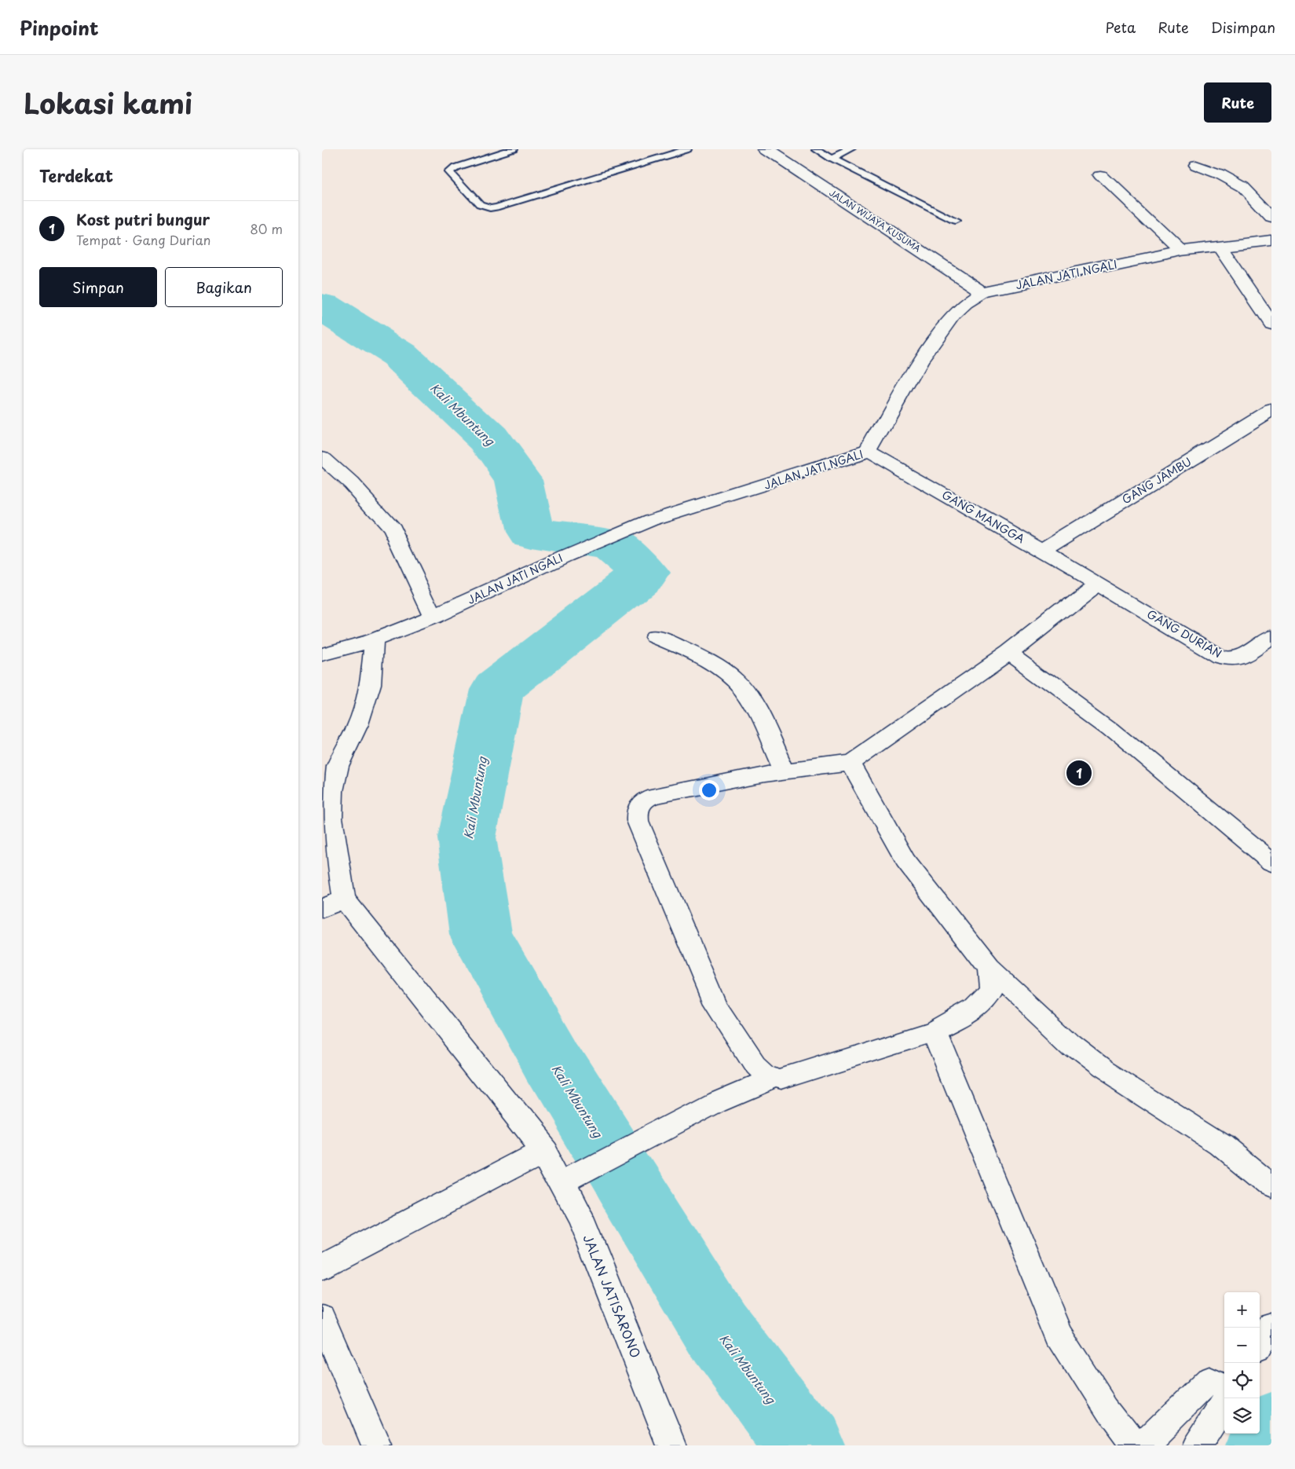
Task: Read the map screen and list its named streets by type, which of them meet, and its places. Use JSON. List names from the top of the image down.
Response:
{
  "streets": {
    "street": [
      "JALAN WIJAYA KUSUMA",
      "JALAN JATI NGALI",
      "GANG JAMBU",
      "GANG MANGGA",
      "GANG DURIAN",
      "JALAN JATISARONO"
    ]
  },
  "crossings": [
    ["JALAN WIJAYA KUSUMA", "JALAN JATI NGALI"],
    ["JALAN JATI NGALI", "GANG MANGGA"],
    ["GANG JAMBU", "GANG MANGGA"],
    ["GANG MANGGA", "GANG DURIAN"]
  ],
  "water": ["Kali Mbuntung"],
  "page": {
    "header": "Pinpoint",
    "nav": ["Peta", "Rute", "Disimpan"],
    "title": "Lokasi kami",
    "buttons": [
      "Rute",
      ["Simpan", "Bagikan"]
    ],
    "heading": "Terdekat",
    "list": [
      {
        "mark": "1",
        "name": "Kost putri bungur",
        "note": "Tempat · Gang Durian",
        "value": "80 m"
      }
    ],
    "pins": "1",
    "map_buttons": ["+", "−"]
  }
}
